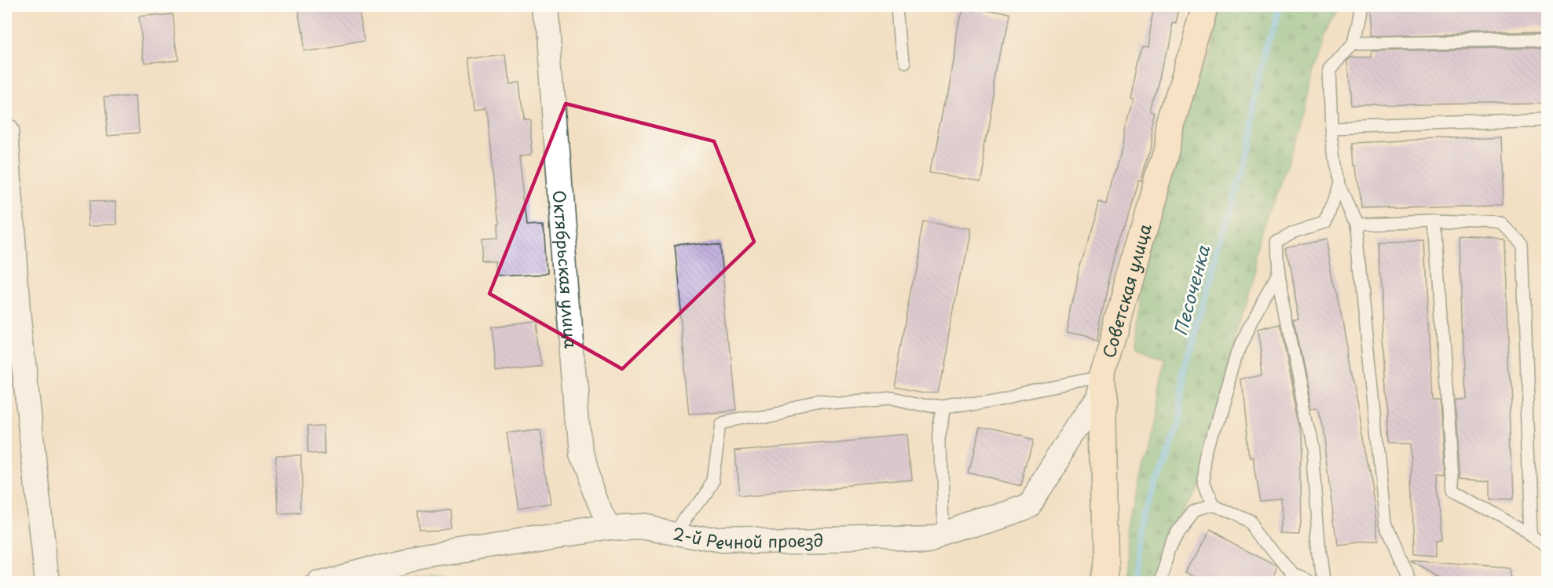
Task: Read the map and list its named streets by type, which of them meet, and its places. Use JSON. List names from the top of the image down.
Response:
{
  "streets": {
    "street": ["Октябрьская улица", "Советская улица", "2-й Речной проезд"]
  },
  "crossings": [
    ["Октябрьская улица", "2-й Речной проезд"],
    ["Советская улица", "2-й Речной проезд"]
  ],
  "water": ["Песоченка"]
}
